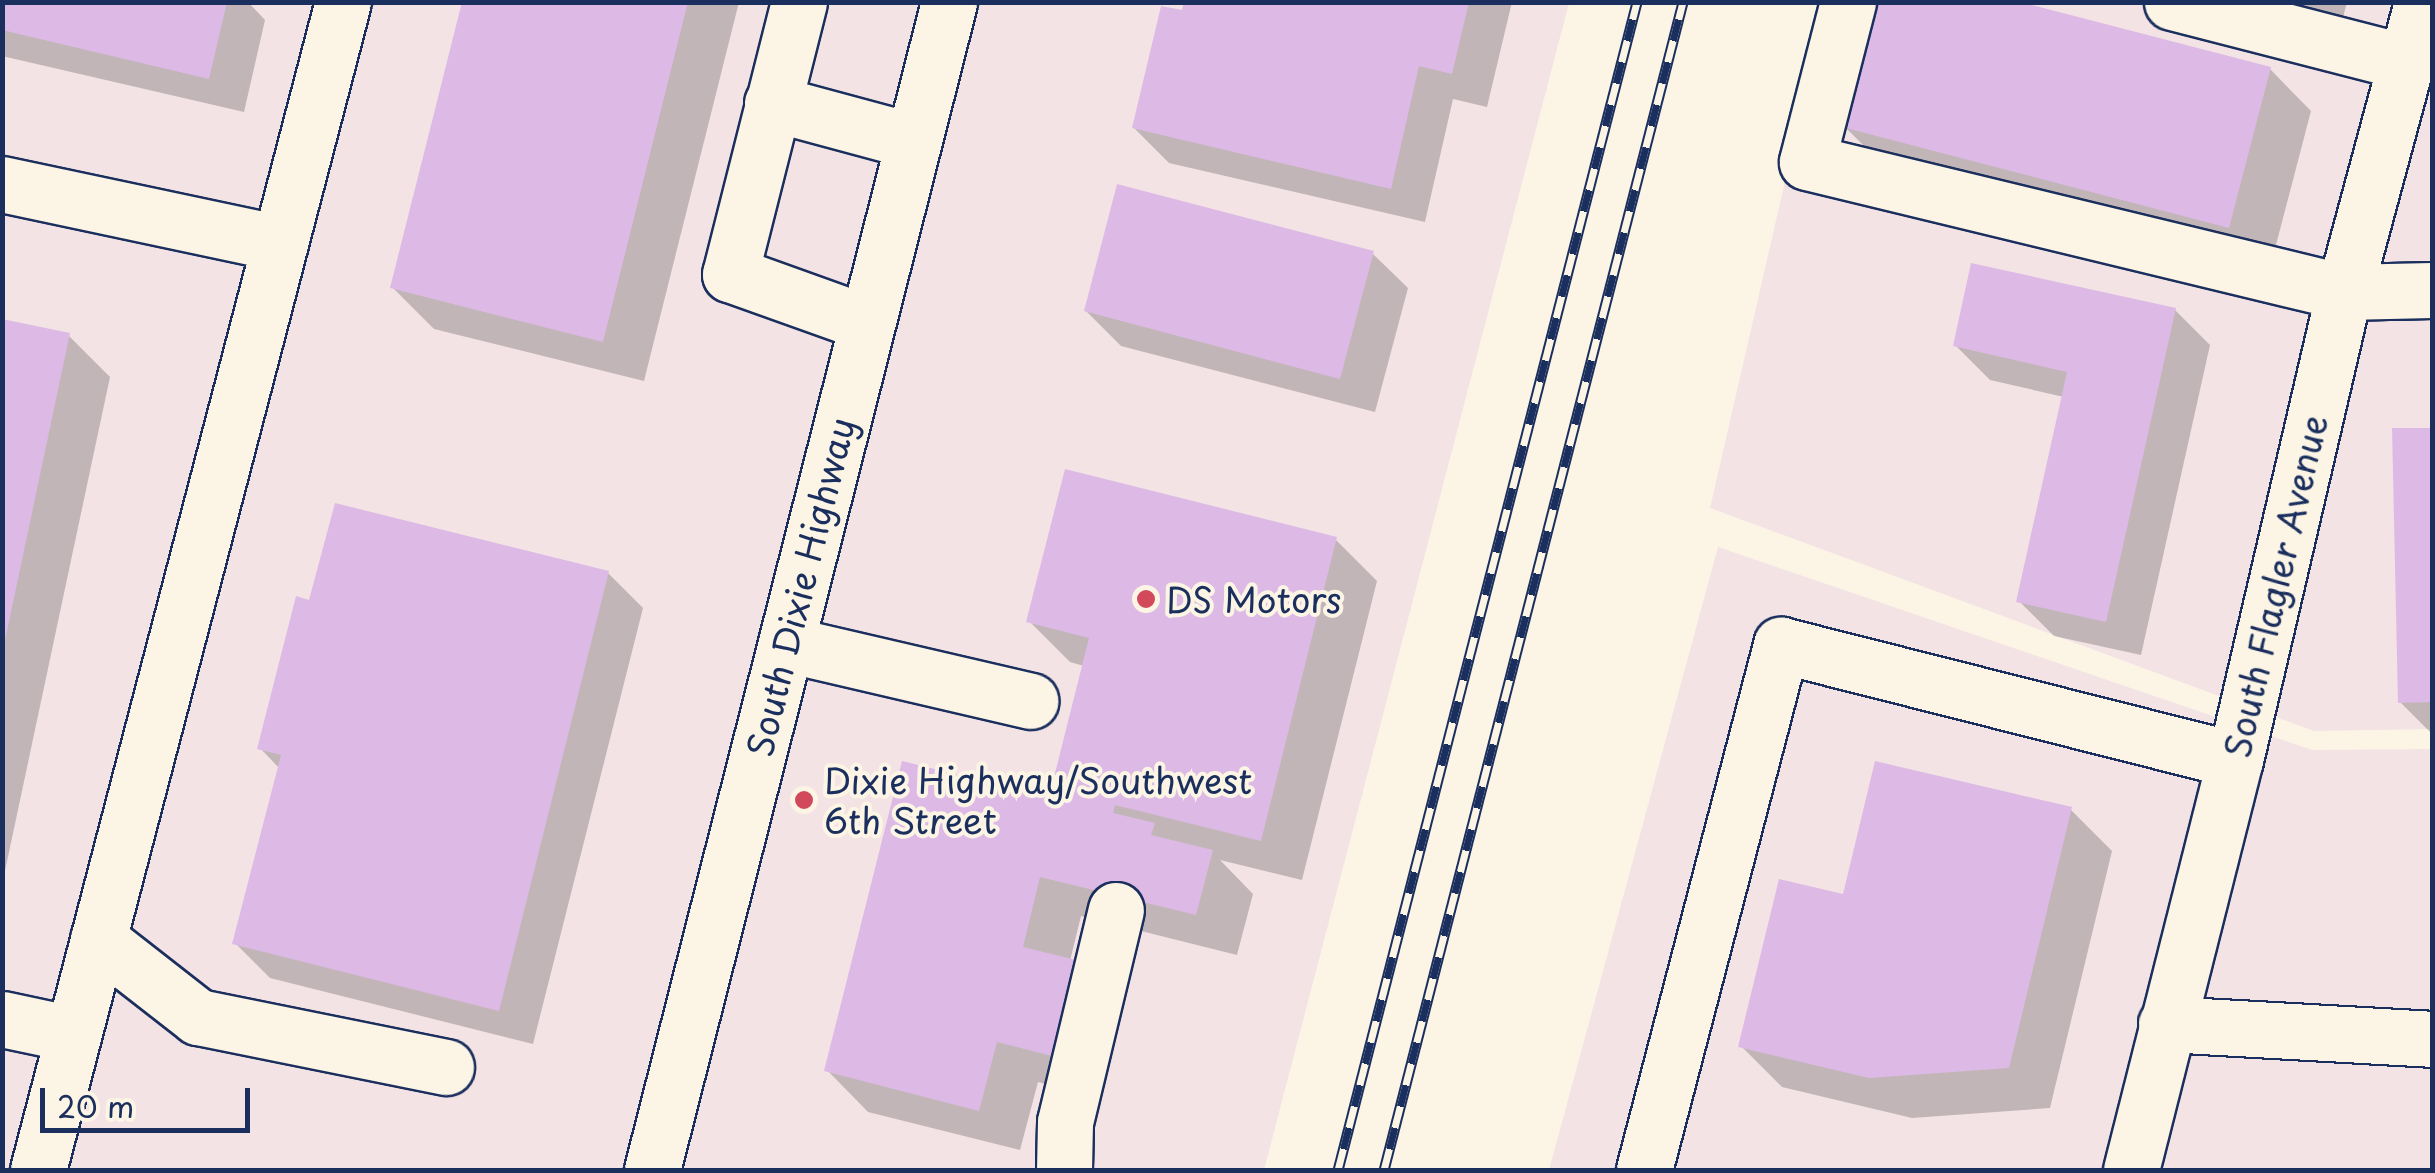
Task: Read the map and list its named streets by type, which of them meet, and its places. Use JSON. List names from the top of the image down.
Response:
{
  "streets": {
    "street": ["South Flagler Avenue", "South Dixie Highway"]
  },
  "places": ["DS Motors", "Dixie Highway/Southwest 6th Street"],
  "scale_bar": "20 m"
}
